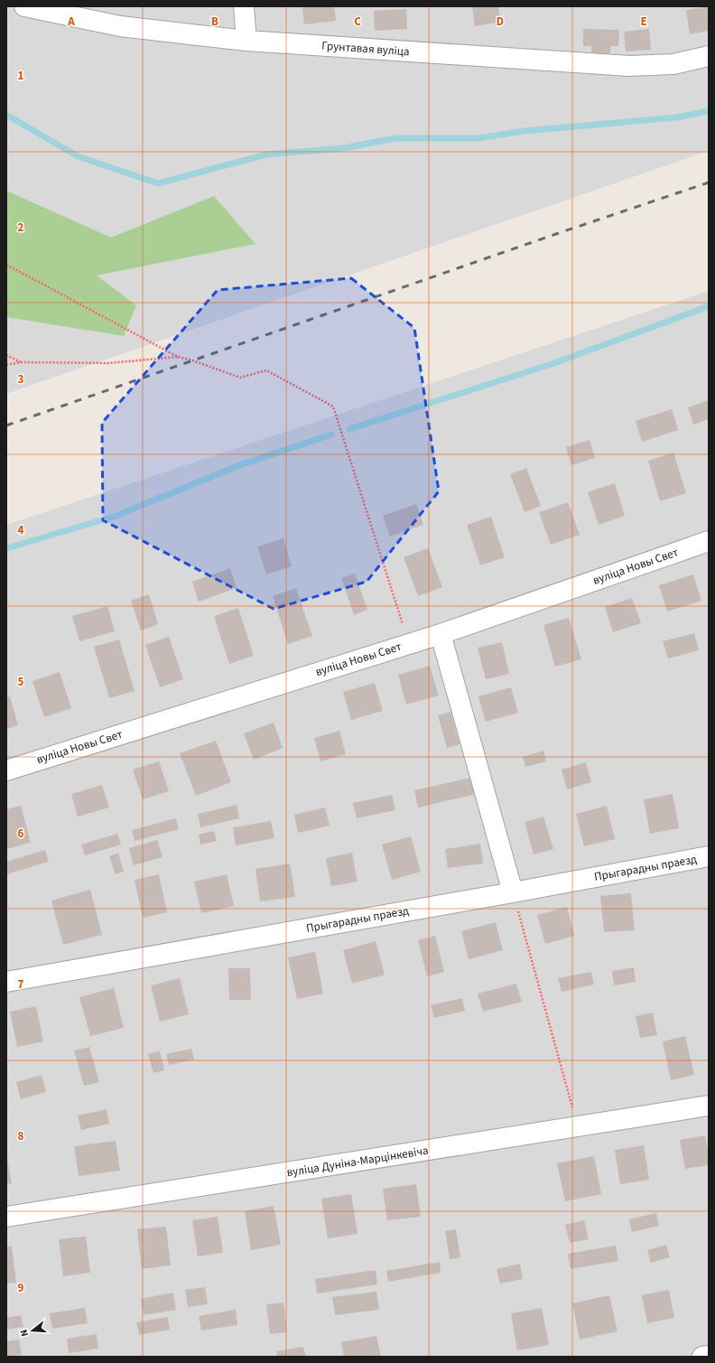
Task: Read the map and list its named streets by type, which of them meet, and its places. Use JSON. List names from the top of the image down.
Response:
{
  "streets": {
    "street": [
      "Грунтавая вуліца",
      "вуліца Новы Свет",
      "Прыгарадны праезд",
      "вуліца Дуніна-Марцінкевіча"
    ]
  },
  "north": "left",
  "grid": {
    "columns": [
      "A",
      "B",
      "C",
      "D",
      "E"
    ],
    "rows": [
      "1",
      "2",
      "3",
      "4",
      "5",
      "6",
      "7",
      "8",
      "9"
    ]
  }
}
